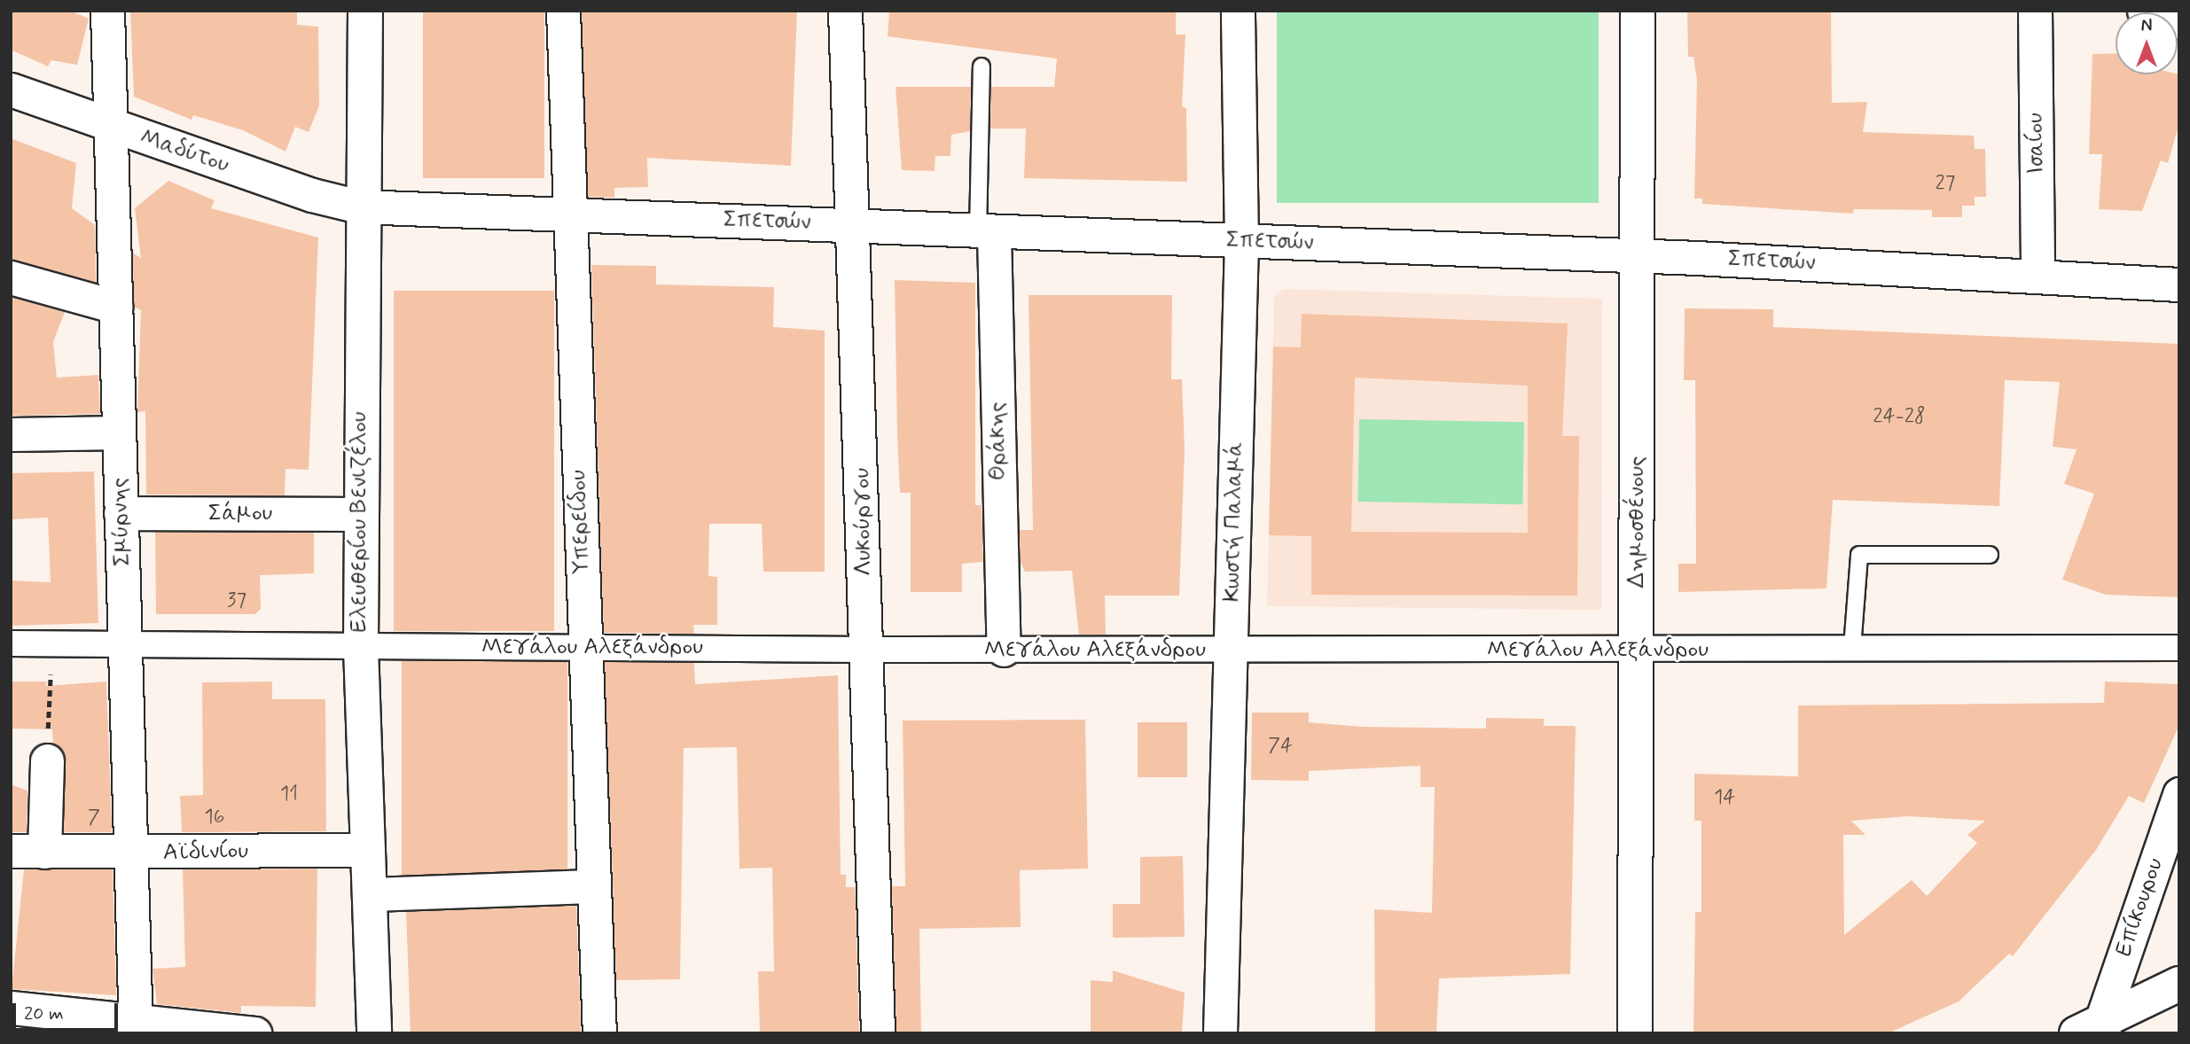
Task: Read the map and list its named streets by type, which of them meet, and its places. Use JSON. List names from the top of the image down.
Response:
{
  "streets": {
    "street": [
      "Ισαίου",
      "Μαδύτου",
      "Σπετσών",
      "Θράκης",
      "Σάμου",
      "Σμύρνης",
      "Ελευθερίου Βενιζέλου",
      "Υπερείδου",
      "Λυκούργου",
      "Κωστή Παλαμά",
      "Δημοσθένους",
      "Μεγάλου Αλεξάνδρου",
      "Αϊδινίου",
      "Επίκουρου"
    ]
  },
  "crossings": [
    ["Ισαίου", "Σπετσών"],
    ["Μαδύτου", "Σπετσών"],
    ["Μαδύτου", "Σμύρνης"],
    ["Μαδύτου", "Ελευθερίου Βενιζέλου"],
    ["Σπετσών", "Θράκης"],
    ["Σπετσών", "Ελευθερίου Βενιζέλου"],
    ["Σπετσών", "Υπερείδου"],
    ["Σπετσών", "Λυκούργου"],
    ["Σπετσών", "Κωστή Παλαμά"],
    ["Σπετσών", "Δημοσθένους"],
    ["Θράκης", "Μεγάλου Αλεξάνδρου"],
    ["Σάμου", "Σμύρνης"],
    ["Σάμου", "Ελευθερίου Βενιζέλου"],
    ["Σμύρνης", "Μεγάλου Αλεξάνδρου"],
    ["Σμύρνης", "Αϊδινίου"],
    ["Ελευθερίου Βενιζέλου", "Μεγάλου Αλεξάνδρου"],
    ["Ελευθερίου Βενιζέλου", "Αϊδινίου"],
    ["Υπερείδου", "Μεγάλου Αλεξάνδρου"],
    ["Λυκούργου", "Μεγάλου Αλεξάνδρου"],
    ["Κωστή Παλαμά", "Μεγάλου Αλεξάνδρου"],
    ["Δημοσθένους", "Μεγάλου Αλεξάνδρου"]
  ],
  "house_numbers": [
    "27",
    "24-28",
    "37",
    "74",
    "11",
    "14",
    "16",
    "7"
  ],
  "scale_bar": "20 m",
  "north": "top"
}
